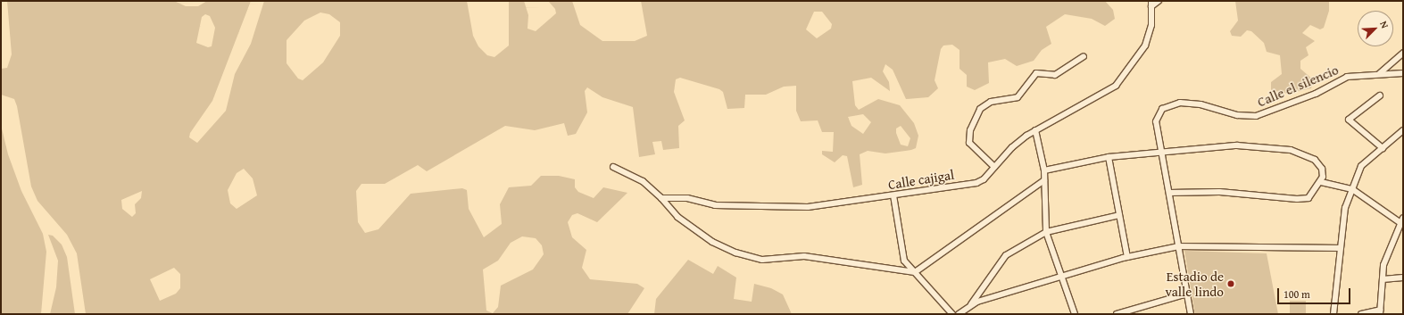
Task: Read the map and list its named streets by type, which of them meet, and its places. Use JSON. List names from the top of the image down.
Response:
{
  "streets": {
    "street": ["Calle el silencio", "Calle cajigal"]
  },
  "places": ["Estadio de valle lindo"],
  "scale_bar": "100 m",
  "north": "top right"
}
